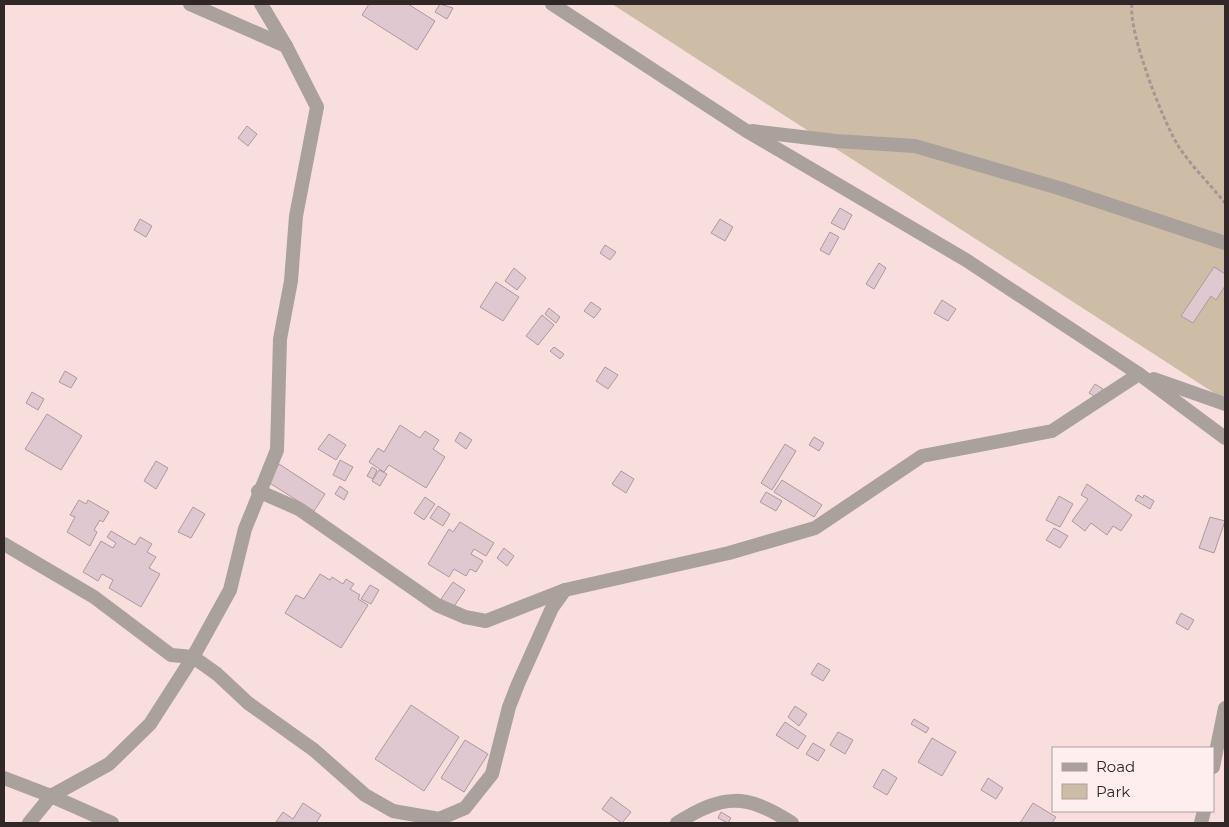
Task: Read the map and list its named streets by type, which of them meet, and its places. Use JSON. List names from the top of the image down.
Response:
{
  "legend": ["Road", "Park"]
}
